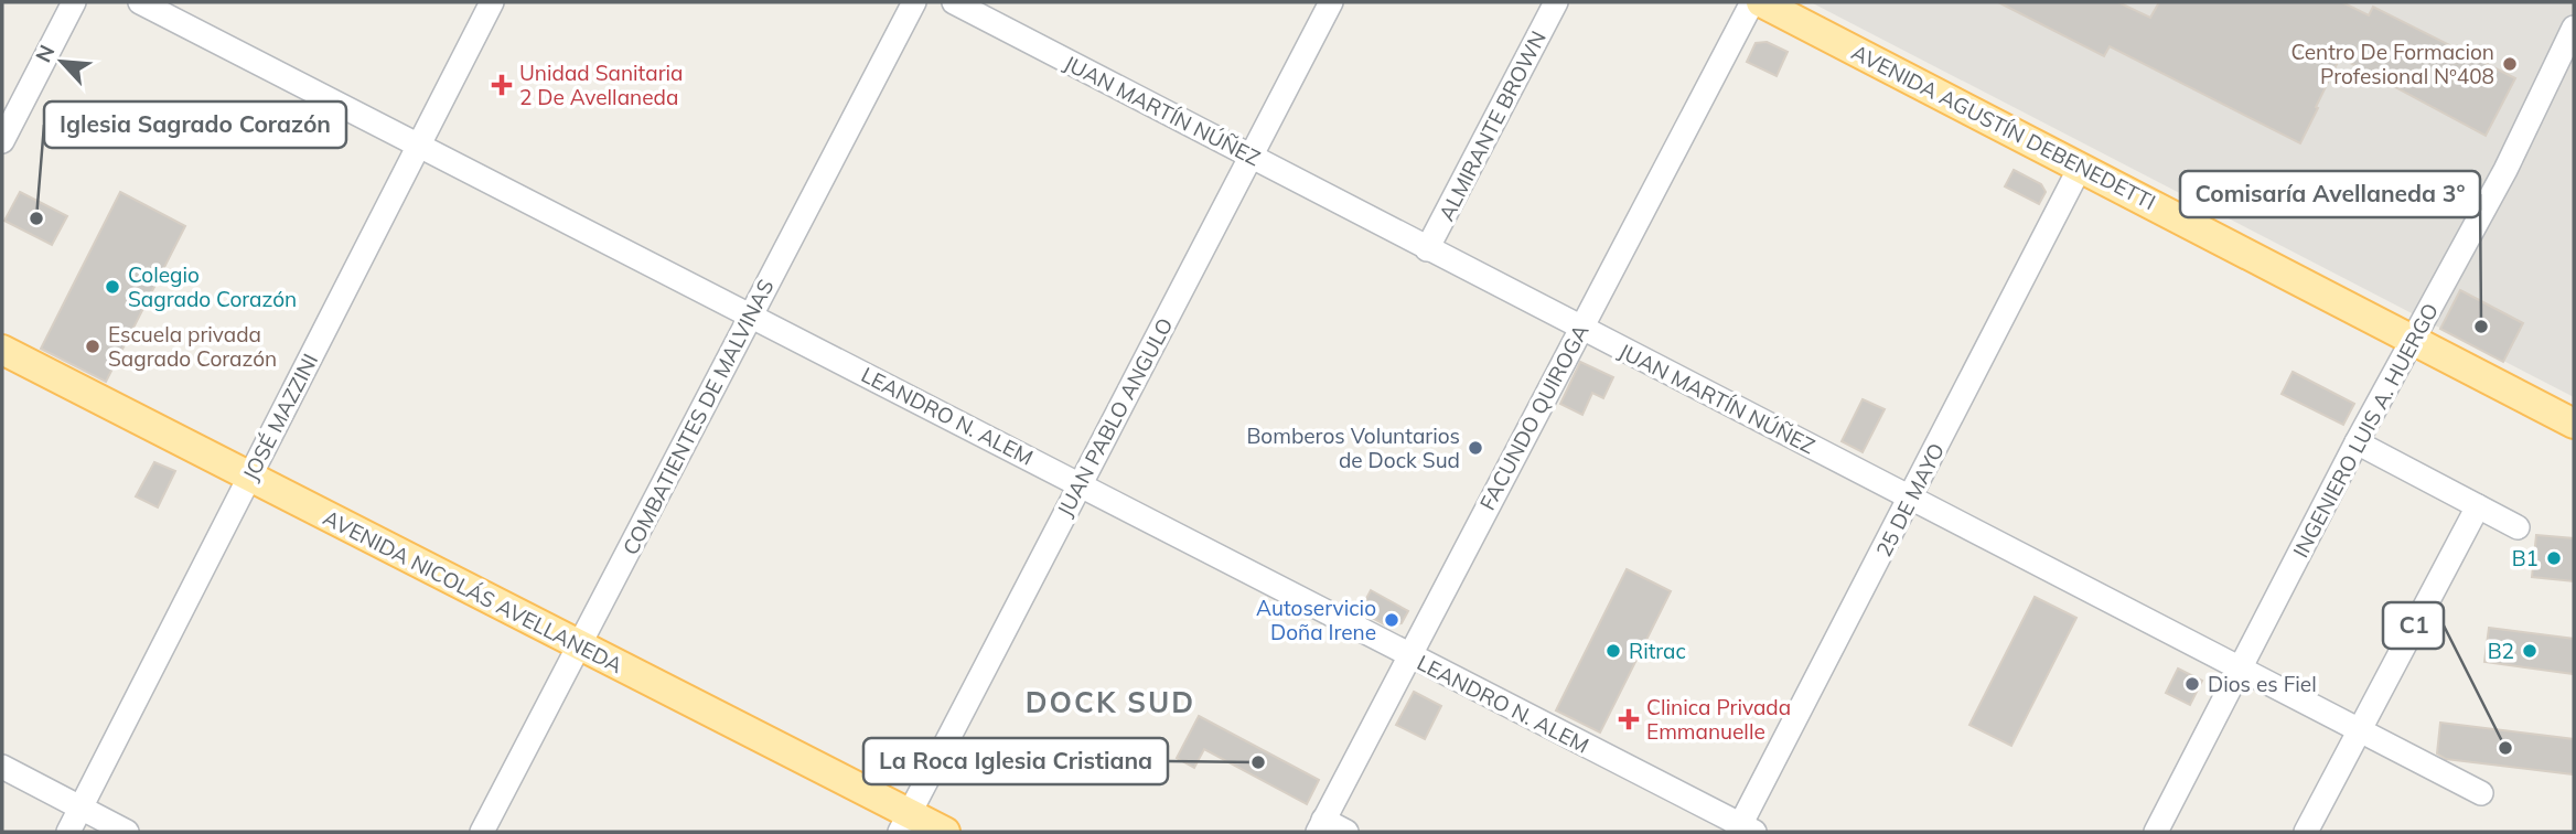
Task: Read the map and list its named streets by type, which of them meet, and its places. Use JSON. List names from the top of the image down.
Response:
{
  "streets": {
    "main road": ["AVENIDA AGUSTÍN DEBENEDETTI", "AVENIDA NICOLÁS AVELLANEDA"],
    "street": [
      "JUAN MARTÍN NÚÑEZ",
      "ALMIRANTE BROWN",
      "LEANDRO N. ALEM",
      "JOSÉ MAZZINI",
      "COMBATIENTES DE MALVINAS",
      "JUAN PABLO ANGULO",
      "FACUNDO QUIROGA",
      "INGENIERO LUIS A. HUERGO",
      "25 DE MAYO"
    ]
  },
  "crossings": [
    ["JUAN MARTÍN NÚÑEZ", "ALMIRANTE BROWN"],
    ["JUAN MARTÍN NÚÑEZ", "JUAN PABLO ANGULO"],
    ["JUAN MARTÍN NÚÑEZ", "FACUNDO QUIROGA"],
    ["JUAN MARTÍN NÚÑEZ", "INGENIERO LUIS A. HUERGO"],
    ["JUAN MARTÍN NÚÑEZ", "25 DE MAYO"],
    ["AVENIDA AGUSTÍN DEBENEDETTI", "INGENIERO LUIS A. HUERGO"],
    ["AVENIDA AGUSTÍN DEBENEDETTI", "25 DE MAYO"],
    ["LEANDRO N. ALEM", "JOSÉ MAZZINI"],
    ["LEANDRO N. ALEM", "COMBATIENTES DE MALVINAS"],
    ["LEANDRO N. ALEM", "JUAN PABLO ANGULO"],
    ["LEANDRO N. ALEM", "FACUNDO QUIROGA"],
    ["LEANDRO N. ALEM", "25 DE MAYO"],
    ["JOSÉ MAZZINI", "AVENIDA NICOLÁS AVELLANEDA"],
    ["COMBATIENTES DE MALVINAS", "AVENIDA NICOLÁS AVELLANEDA"],
    ["JUAN PABLO ANGULO", "AVENIDA NICOLÁS AVELLANEDA"]
  ],
  "districts": ["DOCK SUD"],
  "places": {
    "other": [
      "Centro De Formacion Profesional Nº408",
      "Iglesia Sagrado Corazón",
      "Colegio Sagrado Corazón",
      "Comisaría Avellaneda 3°",
      "Escuela privada Sagrado Corazón",
      "Bomberos Voluntarios de Dock Sud",
      "B1",
      "Autoservicio Doña Irene",
      "Ritrac",
      "B2",
      "Dios es Fiel",
      "C1",
      "La Roca Iglesia Cristiana"
    ],
    "health": ["Unidad Sanitaria 2 De Avellaneda", "Clinica Privada Emmanuelle"]
  },
  "north": "top left"
}
